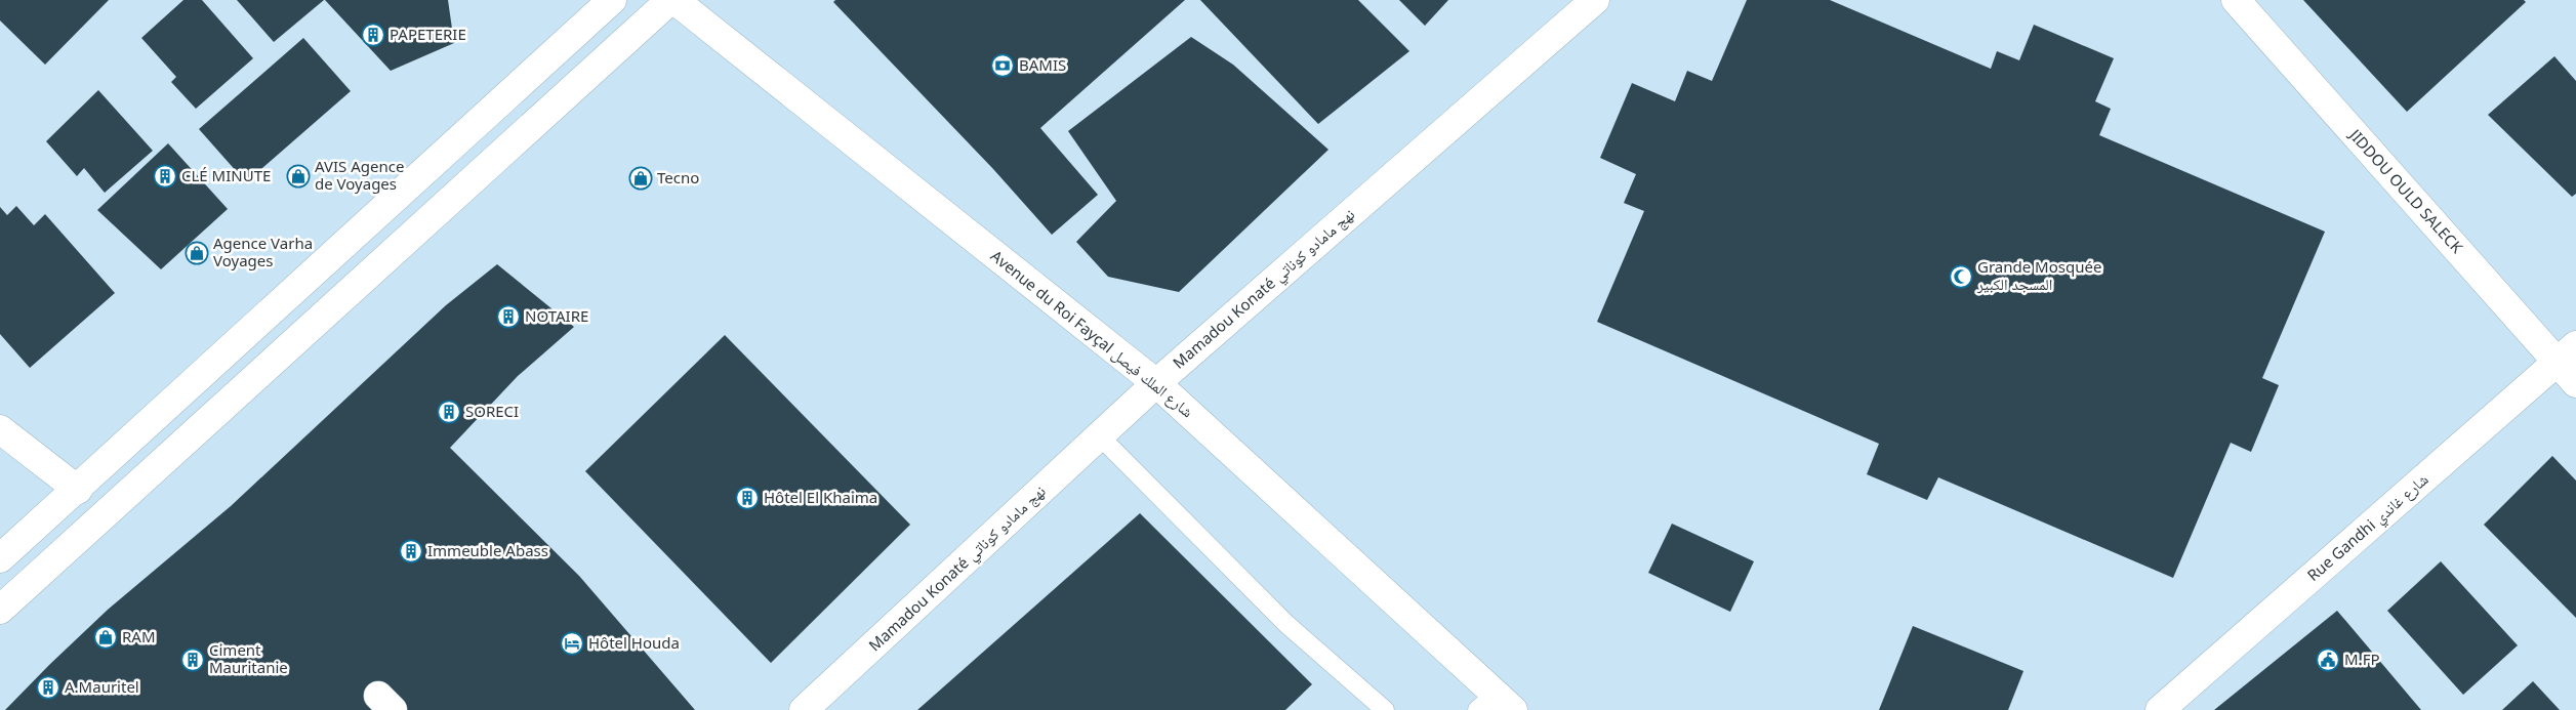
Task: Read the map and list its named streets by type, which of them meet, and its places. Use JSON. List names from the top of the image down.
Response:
{
  "streets": {
    "street": [
      "JIDDOU OULD SALECK",
      "Mamadou Konaté نهج مامادو كوناتي",
      "Avenue du Roi Fayçal شارع الملك فيصل",
      "Rue Gandhi شارع غاندي"
    ]
  },
  "crossings": [
    ["JIDDOU OULD SALECK", "Rue Gandhi شارع غاندي"],
    ["Mamadou Konaté نهج مامادو كوناتي", "Avenue du Roi Fayçal شارع الملك فيصل"]
  ],
  "places": {
    "building": [
      "PAPETERIE",
      "CLÉ MINUTE",
      "NOTAIRE",
      "SORECI",
      "Hôtel El Khaima",
      "Immeuble Abass",
      "Ciment Mauritanie",
      "A.Mauritel"
    ],
    "bank": ["BAMIS"],
    "shop": [
      "AVIS Agence de Voyages",
      "Tecno",
      "Agence Varha Voyages",
      "RAM"
    ],
    "mosque": ["Grande Mosquée المسجد الكبير"],
    "hotel": ["Hôtel Houda"],
    "public building": ["M.FP"]
  }
}
